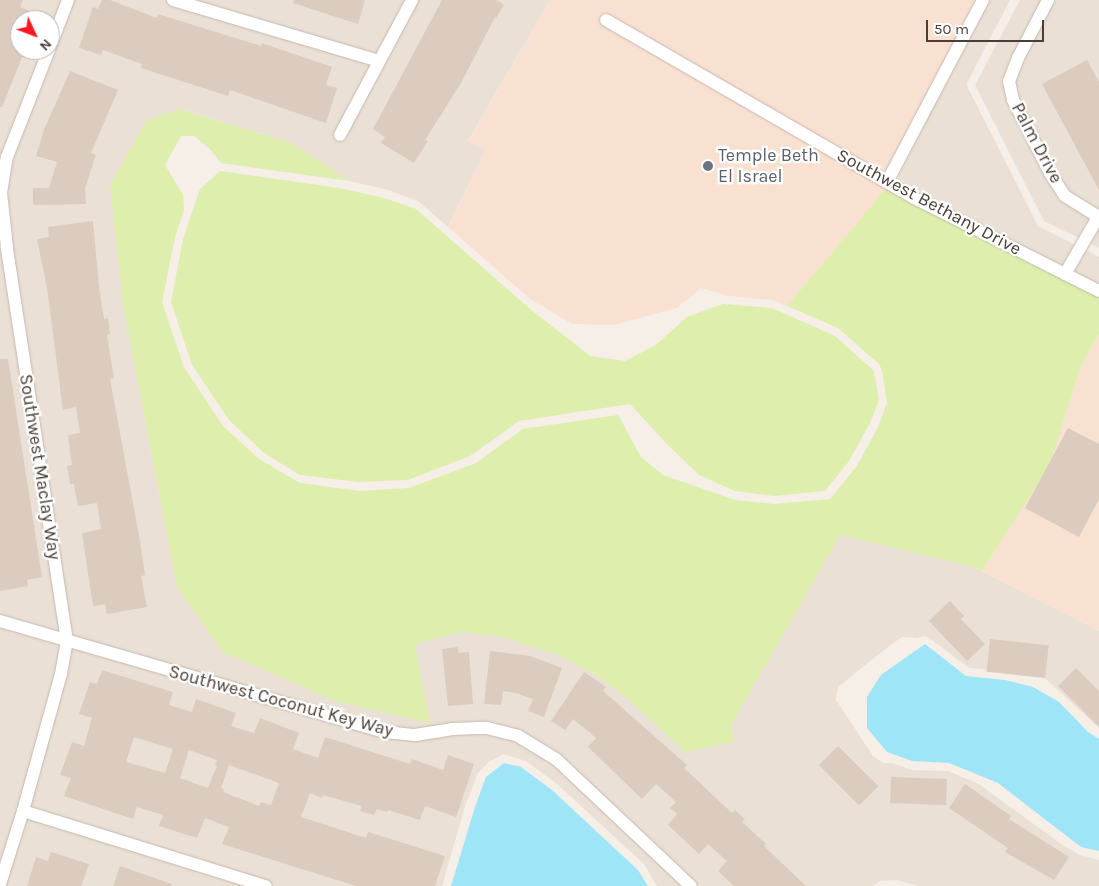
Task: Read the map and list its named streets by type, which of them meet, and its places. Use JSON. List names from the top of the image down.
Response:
{
  "streets": {
    "street": [
      "Palm Drive",
      "Southwest Bethany Drive",
      "Southwest Maclay Way",
      "Southwest Coconut Key Way"
    ]
  },
  "crossings": [
    ["Palm Drive", "Southwest Bethany Drive"],
    ["Southwest Maclay Way", "Southwest Coconut Key Way"]
  ],
  "places": ["Temple Beth El Israel"],
  "scale_bar": "50 m",
  "north": "bottom right"
}
